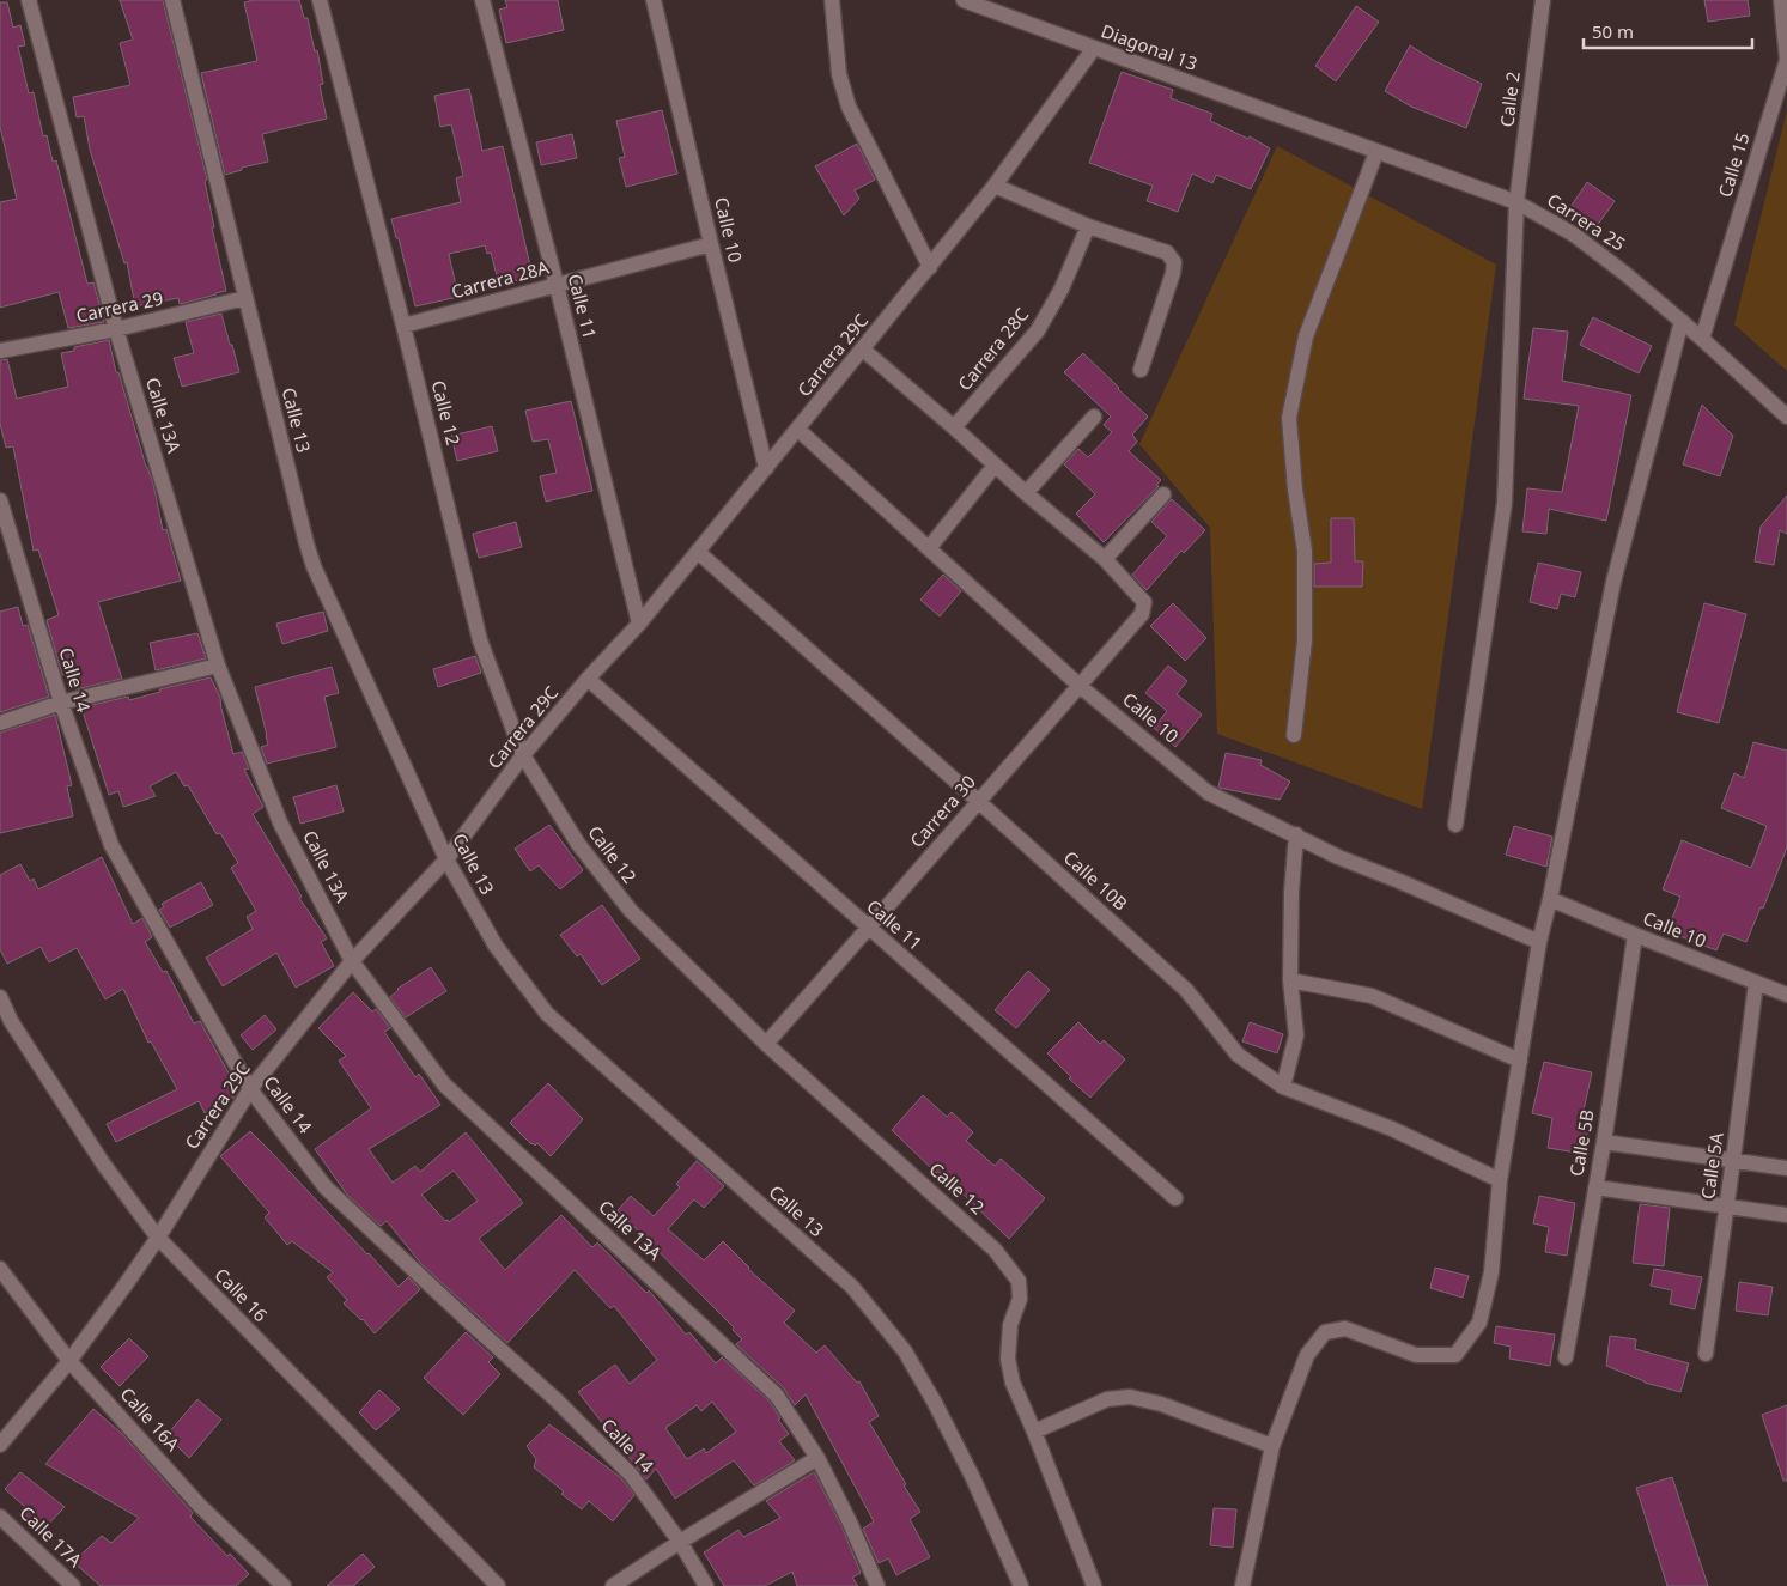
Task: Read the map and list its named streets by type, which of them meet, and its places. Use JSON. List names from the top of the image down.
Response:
{
  "streets": {
    "street": [
      "Diagonal 13",
      "Calle 2",
      "Calle 15",
      "Carrera 25",
      "Calle 10",
      "Carrera 28A",
      "Calle 11",
      "Carrera 29",
      "Carrera 28C",
      "Carrera 29C",
      "Calle 12",
      "Calle 13A",
      "Calle 13",
      "Calle 14",
      "Carrera 30",
      "Calle 10B",
      "Calle 5B",
      "Calle 5A",
      "Calle 16",
      "Calle 16A",
      "Calle 17A"
    ]
  },
  "crossings": [
    ["Diagonal 13", "Carrera 25"],
    ["Diagonal 13", "Carrera 29C"],
    ["Calle 2", "Carrera 25"],
    ["Calle 15", "Carrera 25"],
    ["Calle 10", "Carrera 28A"],
    ["Calle 10", "Carrera 29C"],
    ["Calle 10", "Carrera 30"],
    ["Calle 10", "Calle 5B"],
    ["Calle 10", "Calle 5A"],
    ["Carrera 28A", "Calle 11"],
    ["Carrera 28A", "Calle 12"],
    ["Calle 11", "Carrera 29C"],
    ["Calle 11", "Carrera 30"],
    ["Carrera 29", "Calle 13A"],
    ["Carrera 29", "Calle 13"],
    ["Carrera 29C", "Calle 12"],
    ["Carrera 29C", "Calle 13A"],
    ["Carrera 29C", "Calle 13"],
    ["Carrera 29C", "Calle 14"],
    ["Carrera 29C", "Calle 10B"],
    ["Carrera 29C", "Calle 16"],
    ["Carrera 29C", "Calle 16A"],
    ["Calle 12", "Carrera 30"],
    ["Carrera 30", "Calle 10B"]
  ],
  "scale_bar": "50 m"
}
